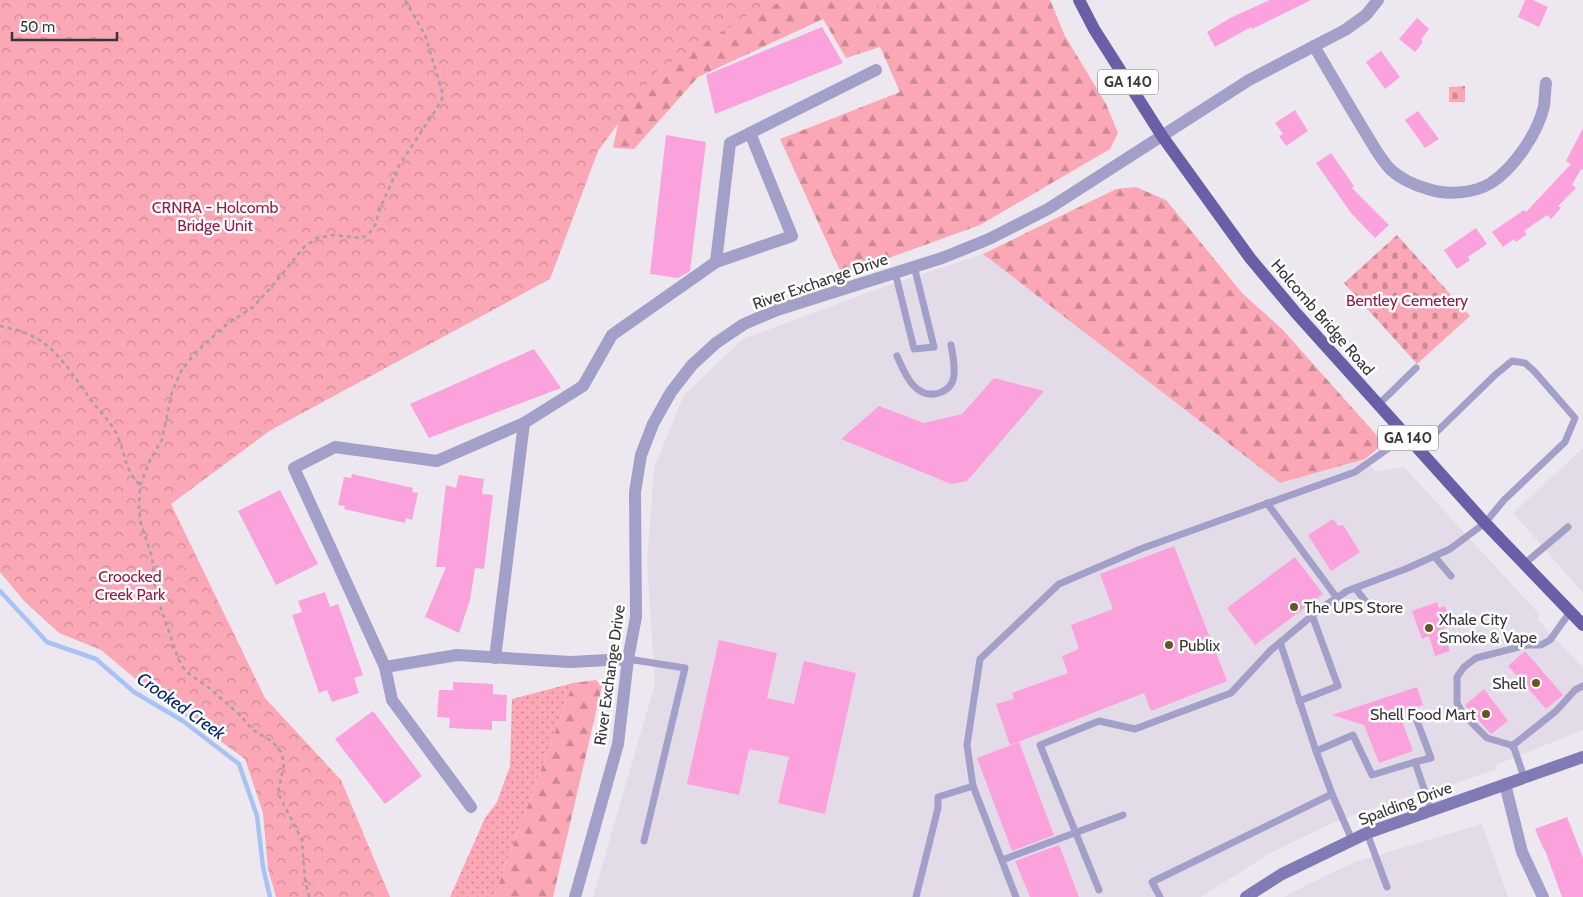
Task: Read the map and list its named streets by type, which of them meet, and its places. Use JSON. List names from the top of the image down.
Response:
{
  "streets": {
    "main road": ["GA 140", "Holcomb Bridge Road", "Spalding Drive"],
    "street": ["River Exchange Drive"]
  },
  "crossings": [
    ["River Exchange Drive", "Holcomb Bridge Road"]
  ],
  "water": ["Crooked Creek"],
  "parks": ["CRNRA - Holcomb Bridge Unit", "Bentley Cemetery", "Croocked Creek Park"],
  "places": [
    "The UPS Store",
    "Xhale City Smoke & Vape",
    "Publix",
    "Shell",
    "Shell Food Mart"
  ],
  "scale_bar": "50 m"
}
